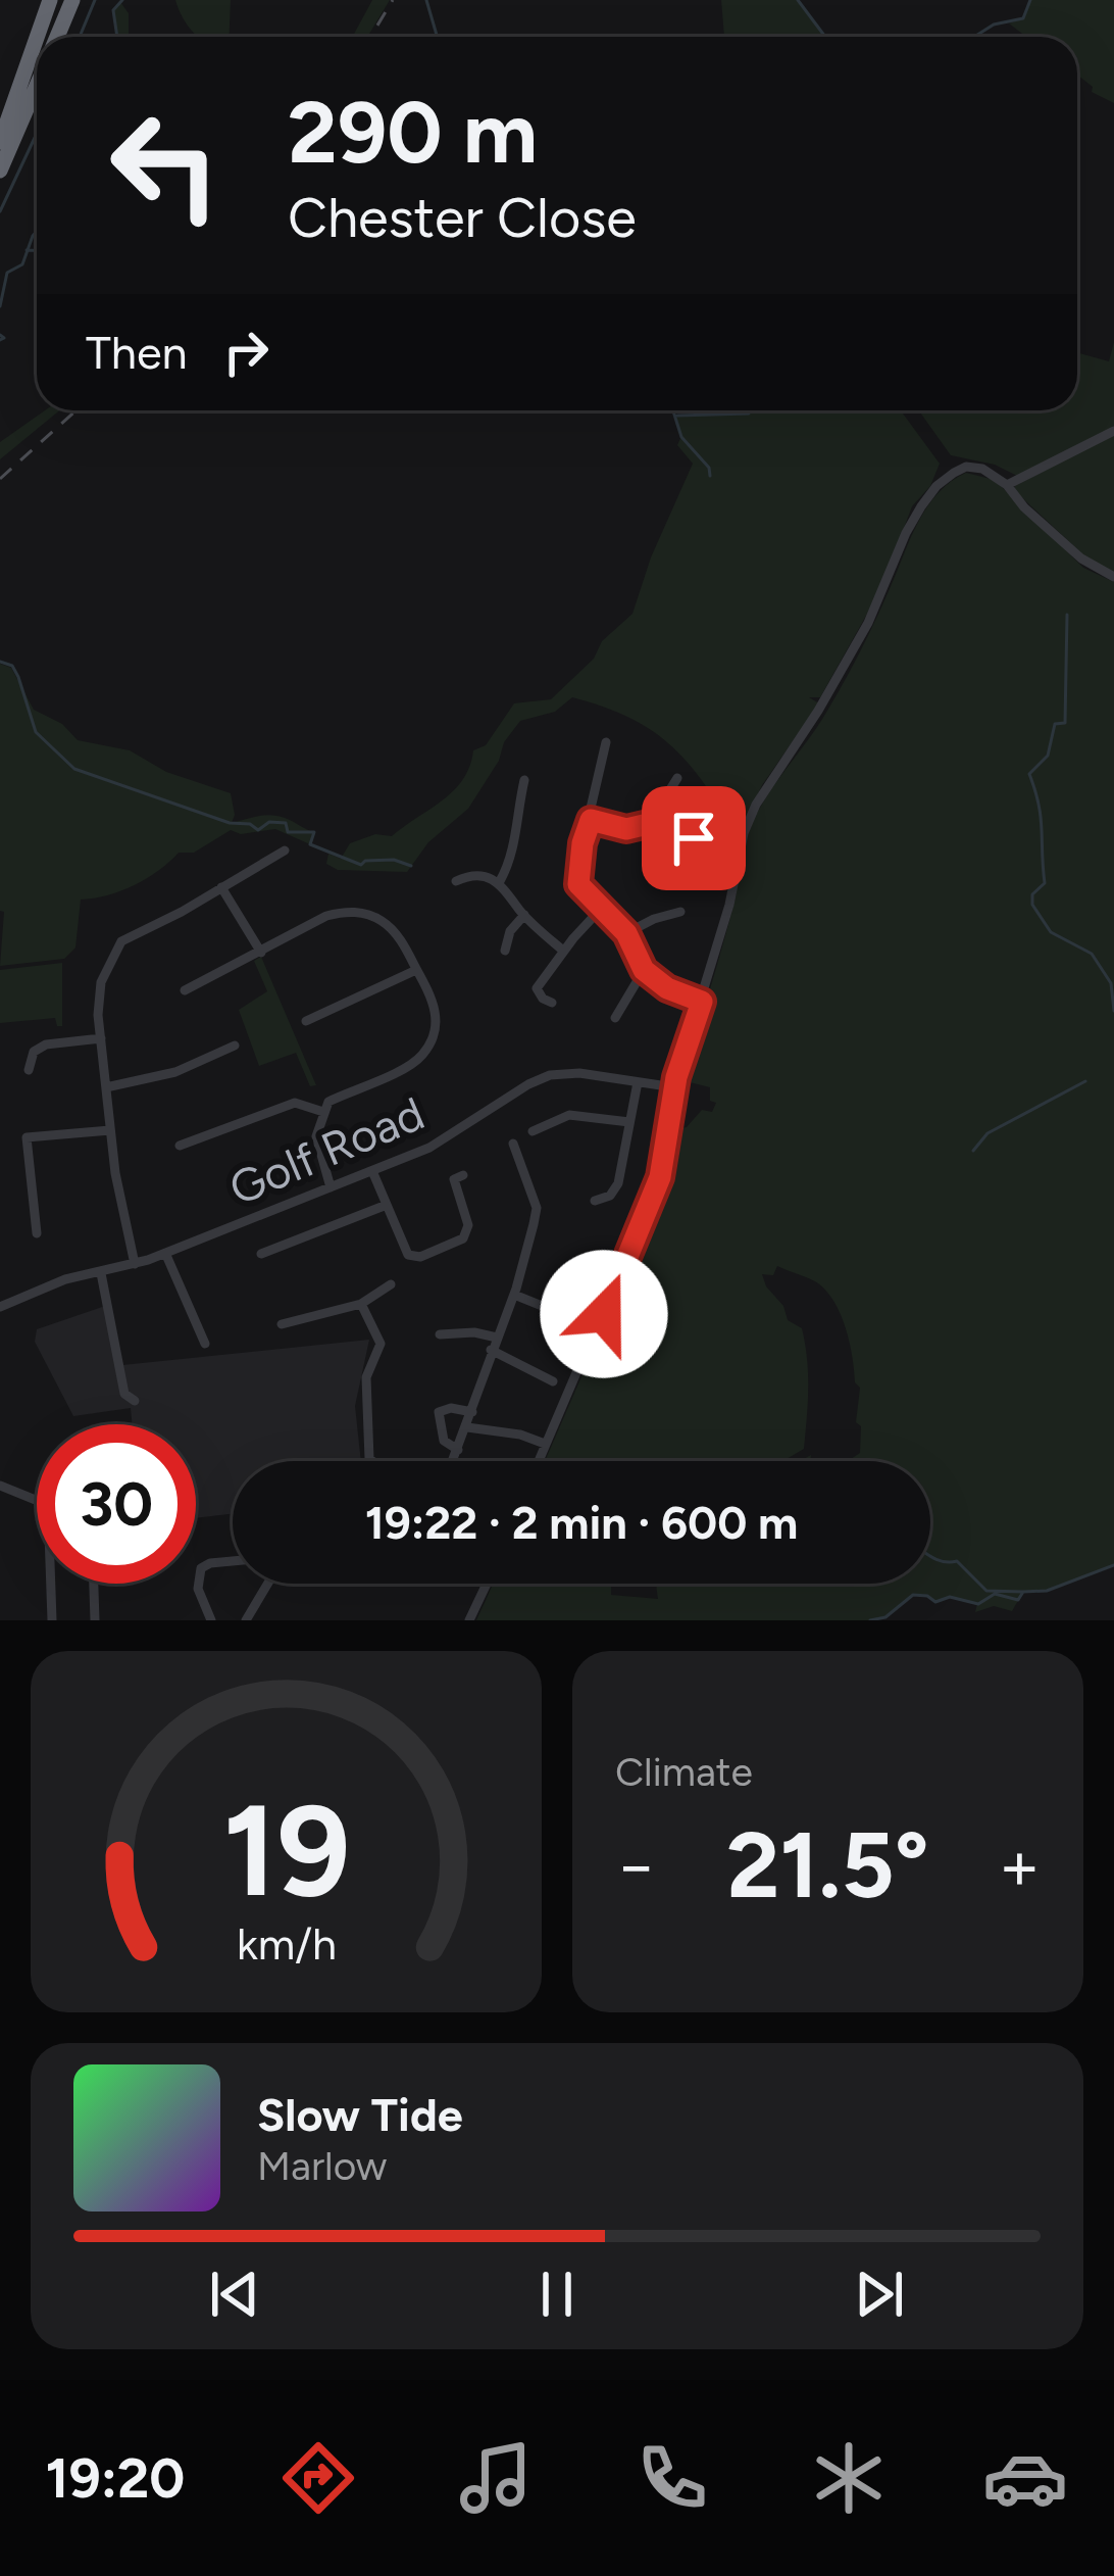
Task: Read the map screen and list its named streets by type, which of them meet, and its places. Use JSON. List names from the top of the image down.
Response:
{
  "streets": {
    "street": ["Golf Road"]
  },
  "page": {
    "turn": ["290 m", "Chester Close"],
    "then": "Then",
    "limit": "30",
    "trip": "19:22 · 2 min · 600 m",
    "tile": "Climate",
    "heat": ["−", "21.5°", "+"],
    "song": ["Slow Tide", "Marlow"],
    "tabs": "19:20",
    "gauge": ["19", "km/h"]
  }
}
